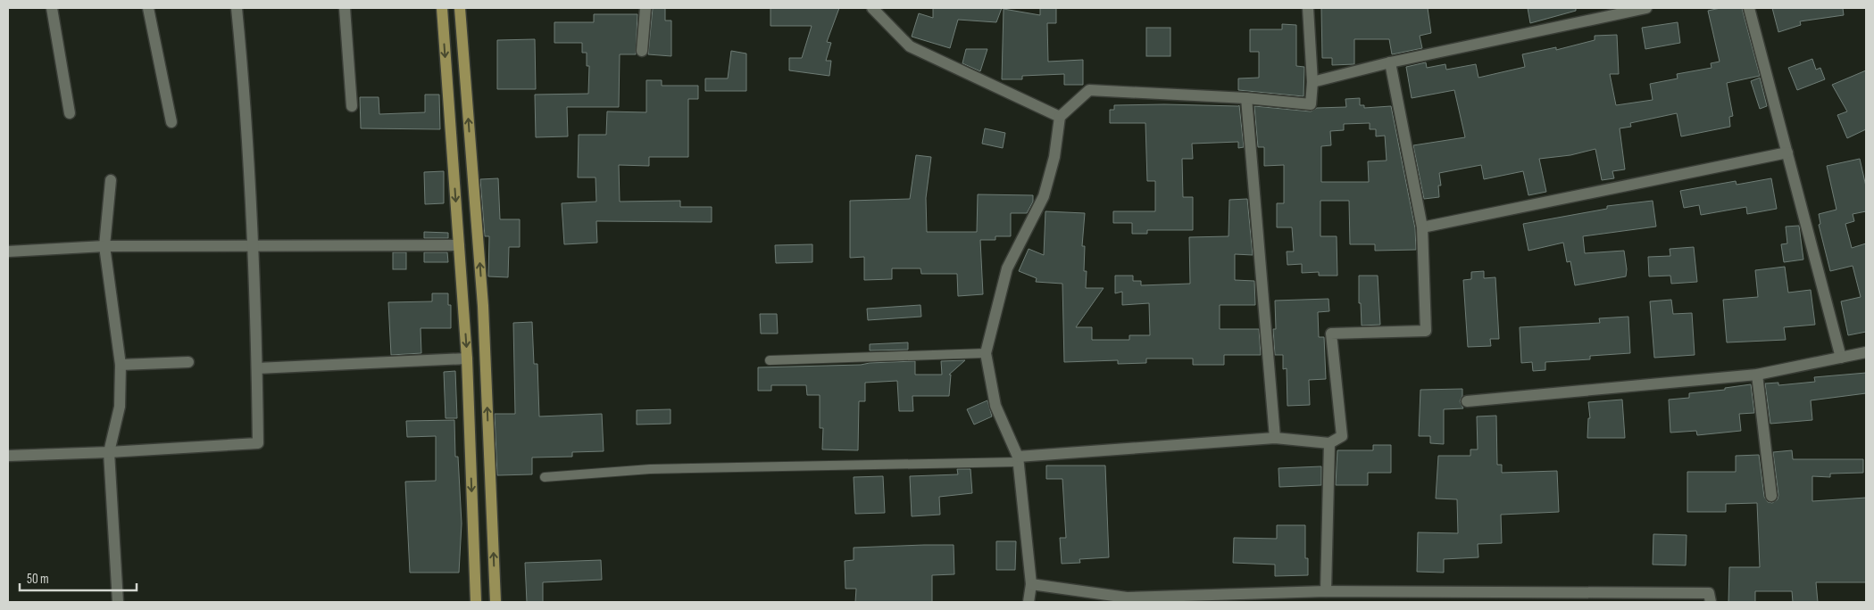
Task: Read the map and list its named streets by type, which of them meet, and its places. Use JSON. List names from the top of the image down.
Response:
{
  "scale_bar": "50 m"
}
